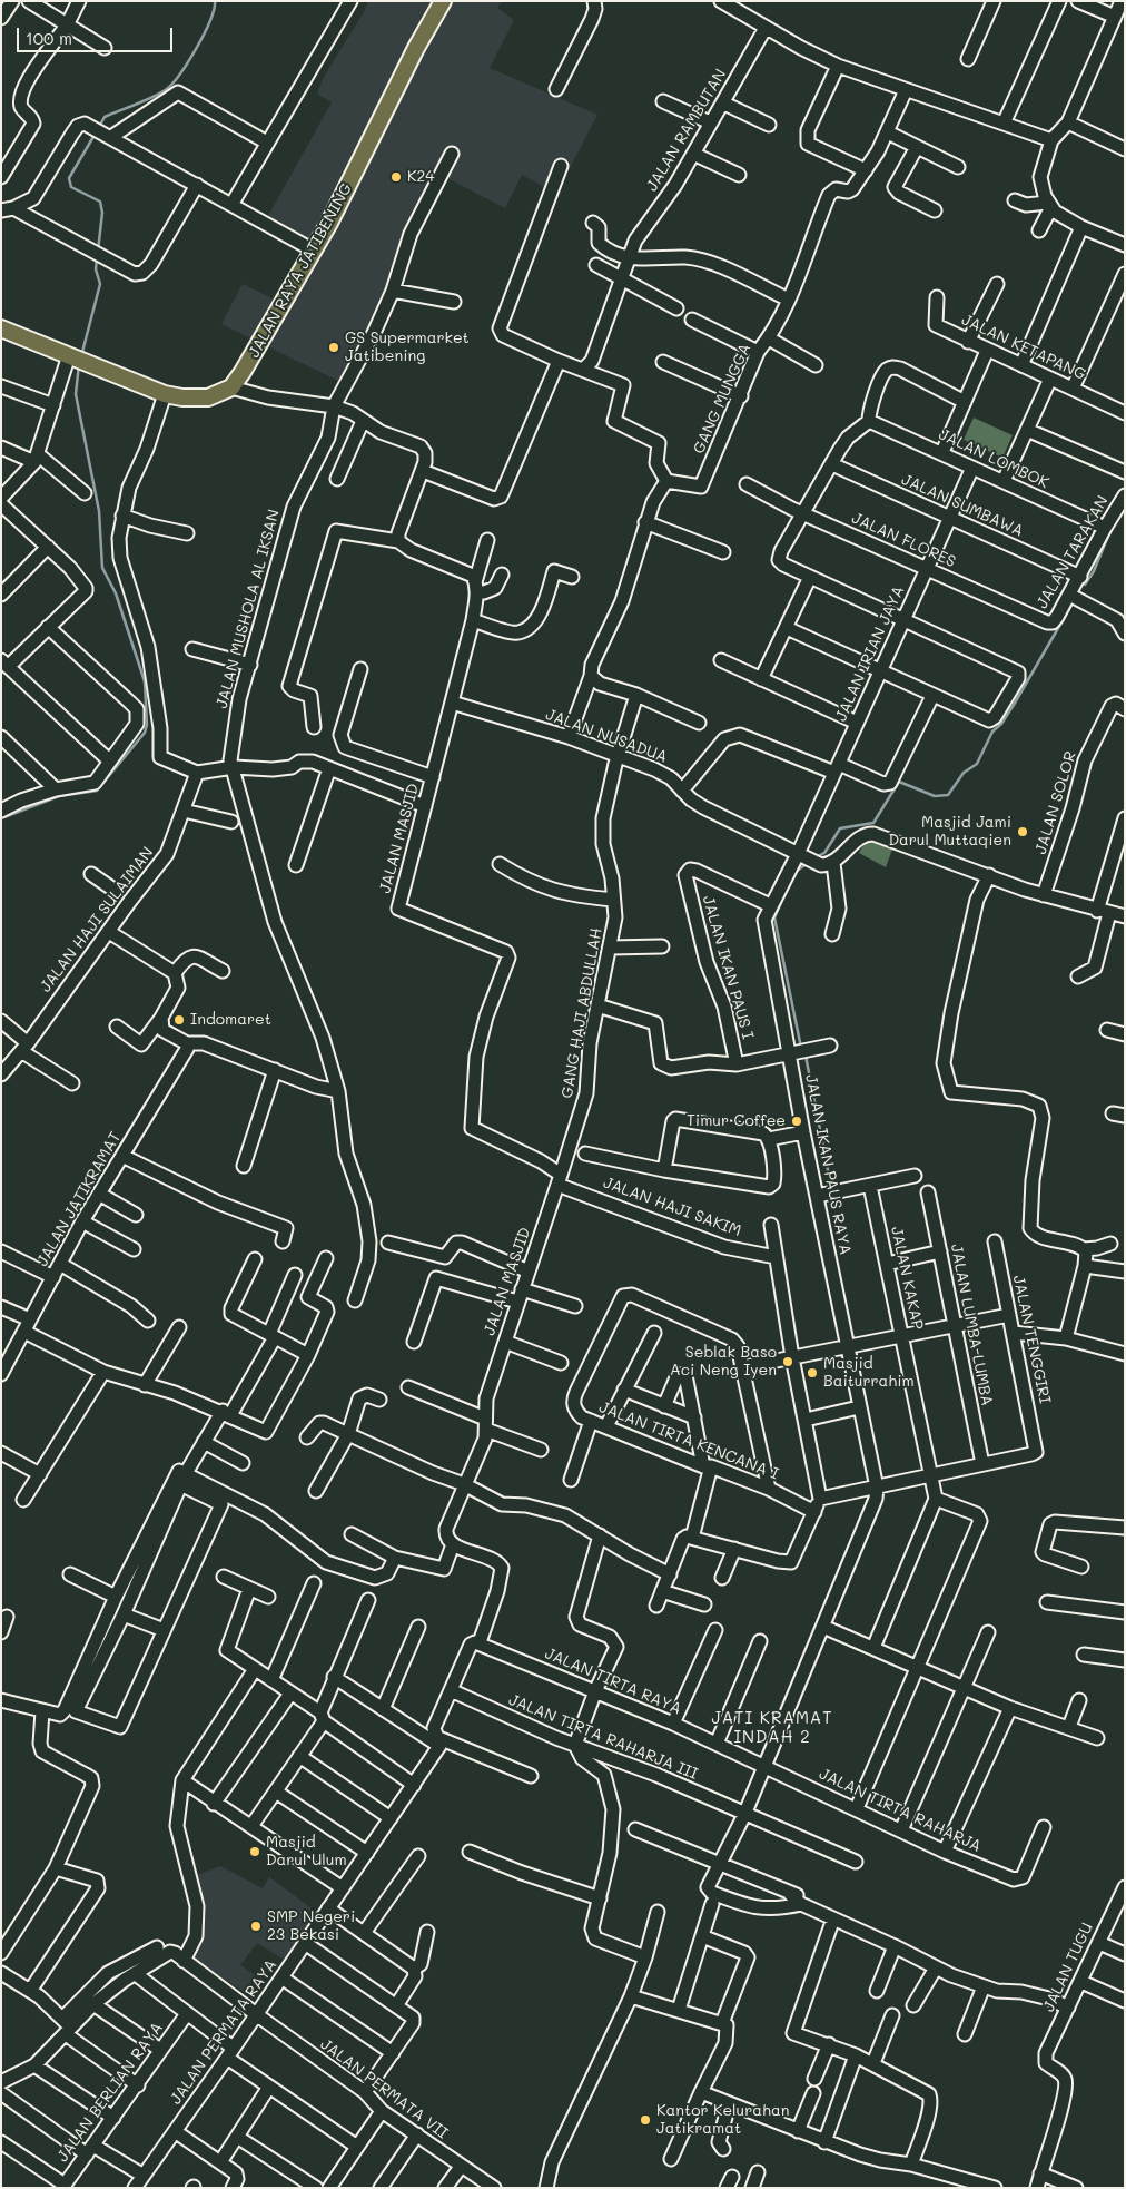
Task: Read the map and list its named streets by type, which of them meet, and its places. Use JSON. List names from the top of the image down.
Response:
{
  "streets": {
    "main road": ["JALAN RAYA JATIBENING"],
    "street": [
      "JALAN RAMBUTAN",
      "JALAN KETAPANG",
      "GANG MUNGGA",
      "JALAN LOMBOK",
      "JALAN SUMBAWA",
      "JALAN FLORES",
      "JALAN TARAKAN",
      "JALAN MUSHOLA AL IKSAN",
      "JALAN IRIAN JAYA",
      "JALAN NUSADUA",
      "JALAN SOLOR",
      "JALAN MASJID",
      "JALAN HAJI SULAIMAN",
      "JALAN IKAN PAUS I",
      "GANG HAJI ABDULLAH",
      "JALAN IKAN PAUS RAYA",
      "JALAN JATIKRAMAT",
      "JALAN HAJI SAKIM",
      "JALAN KAKAP",
      "JALAN LUMBA-LUMBA",
      "JALAN TENGGIRI",
      "JALAN TIRTA KENCANA I",
      "JALAN TIRTA RAYA",
      "JALAN TIRTA RAHARJA III",
      "JALAN TIRTA RAHARJA",
      "JALAN TUGU",
      "JALAN PERMATA RAYA",
      "JALAN PERMATA VII",
      "JALAN BERLIAN RAYA"
    ]
  },
  "crossings": [
    ["JALAN LOMBOK", "JALAN TARAKAN"],
    ["JALAN LOMBOK", "JALAN IRIAN JAYA"],
    ["JALAN SUMBAWA", "JALAN TARAKAN"],
    ["JALAN SUMBAWA", "JALAN IRIAN JAYA"],
    ["JALAN FLORES", "JALAN TARAKAN"],
    ["JALAN FLORES", "JALAN IRIAN JAYA"],
    ["JALAN IRIAN JAYA", "JALAN NUSADUA"],
    ["JALAN IRIAN JAYA", "JALAN IKAN PAUS RAYA"],
    ["JALAN NUSADUA", "JALAN MASJID"],
    ["JALAN NUSADUA", "GANG HAJI ABDULLAH"],
    ["JALAN NUSADUA", "JALAN IKAN PAUS RAYA"],
    ["JALAN MASJID", "GANG HAJI ABDULLAH"],
    ["JALAN MASJID", "JALAN HAJI SAKIM"],
    ["JALAN IKAN PAUS I", "JALAN IKAN PAUS RAYA"],
    ["GANG HAJI ABDULLAH", "JALAN HAJI SAKIM"],
    ["JALAN LUMBA-LUMBA", "JALAN TENGGIRI"],
    ["JALAN TIRTA RAYA", "JALAN TIRTA RAHARJA"],
    ["JALAN TIRTA RAYA", "JALAN PERMATA RAYA"],
    ["JALAN TIRTA RAHARJA III", "JALAN PERMATA RAYA"],
    ["JALAN PERMATA RAYA", "JALAN PERMATA VII"]
  ],
  "districts": ["JATI KRAMAT INDAH 2"],
  "places": [
    "K24",
    "GS Supermarket Jatibening",
    "Masjid Jami Darul Muttaqien",
    "Indomaret",
    "Timur Coffee",
    "Seblak Baso Aci Neng Iyen",
    "Masjid Baiturrahim",
    "Masjid Darul Ulum",
    "SMP Negeri 23 Bekasi",
    "Kantor Kelurahan Jatikramat"
  ],
  "scale_bar": "100 m"
}
